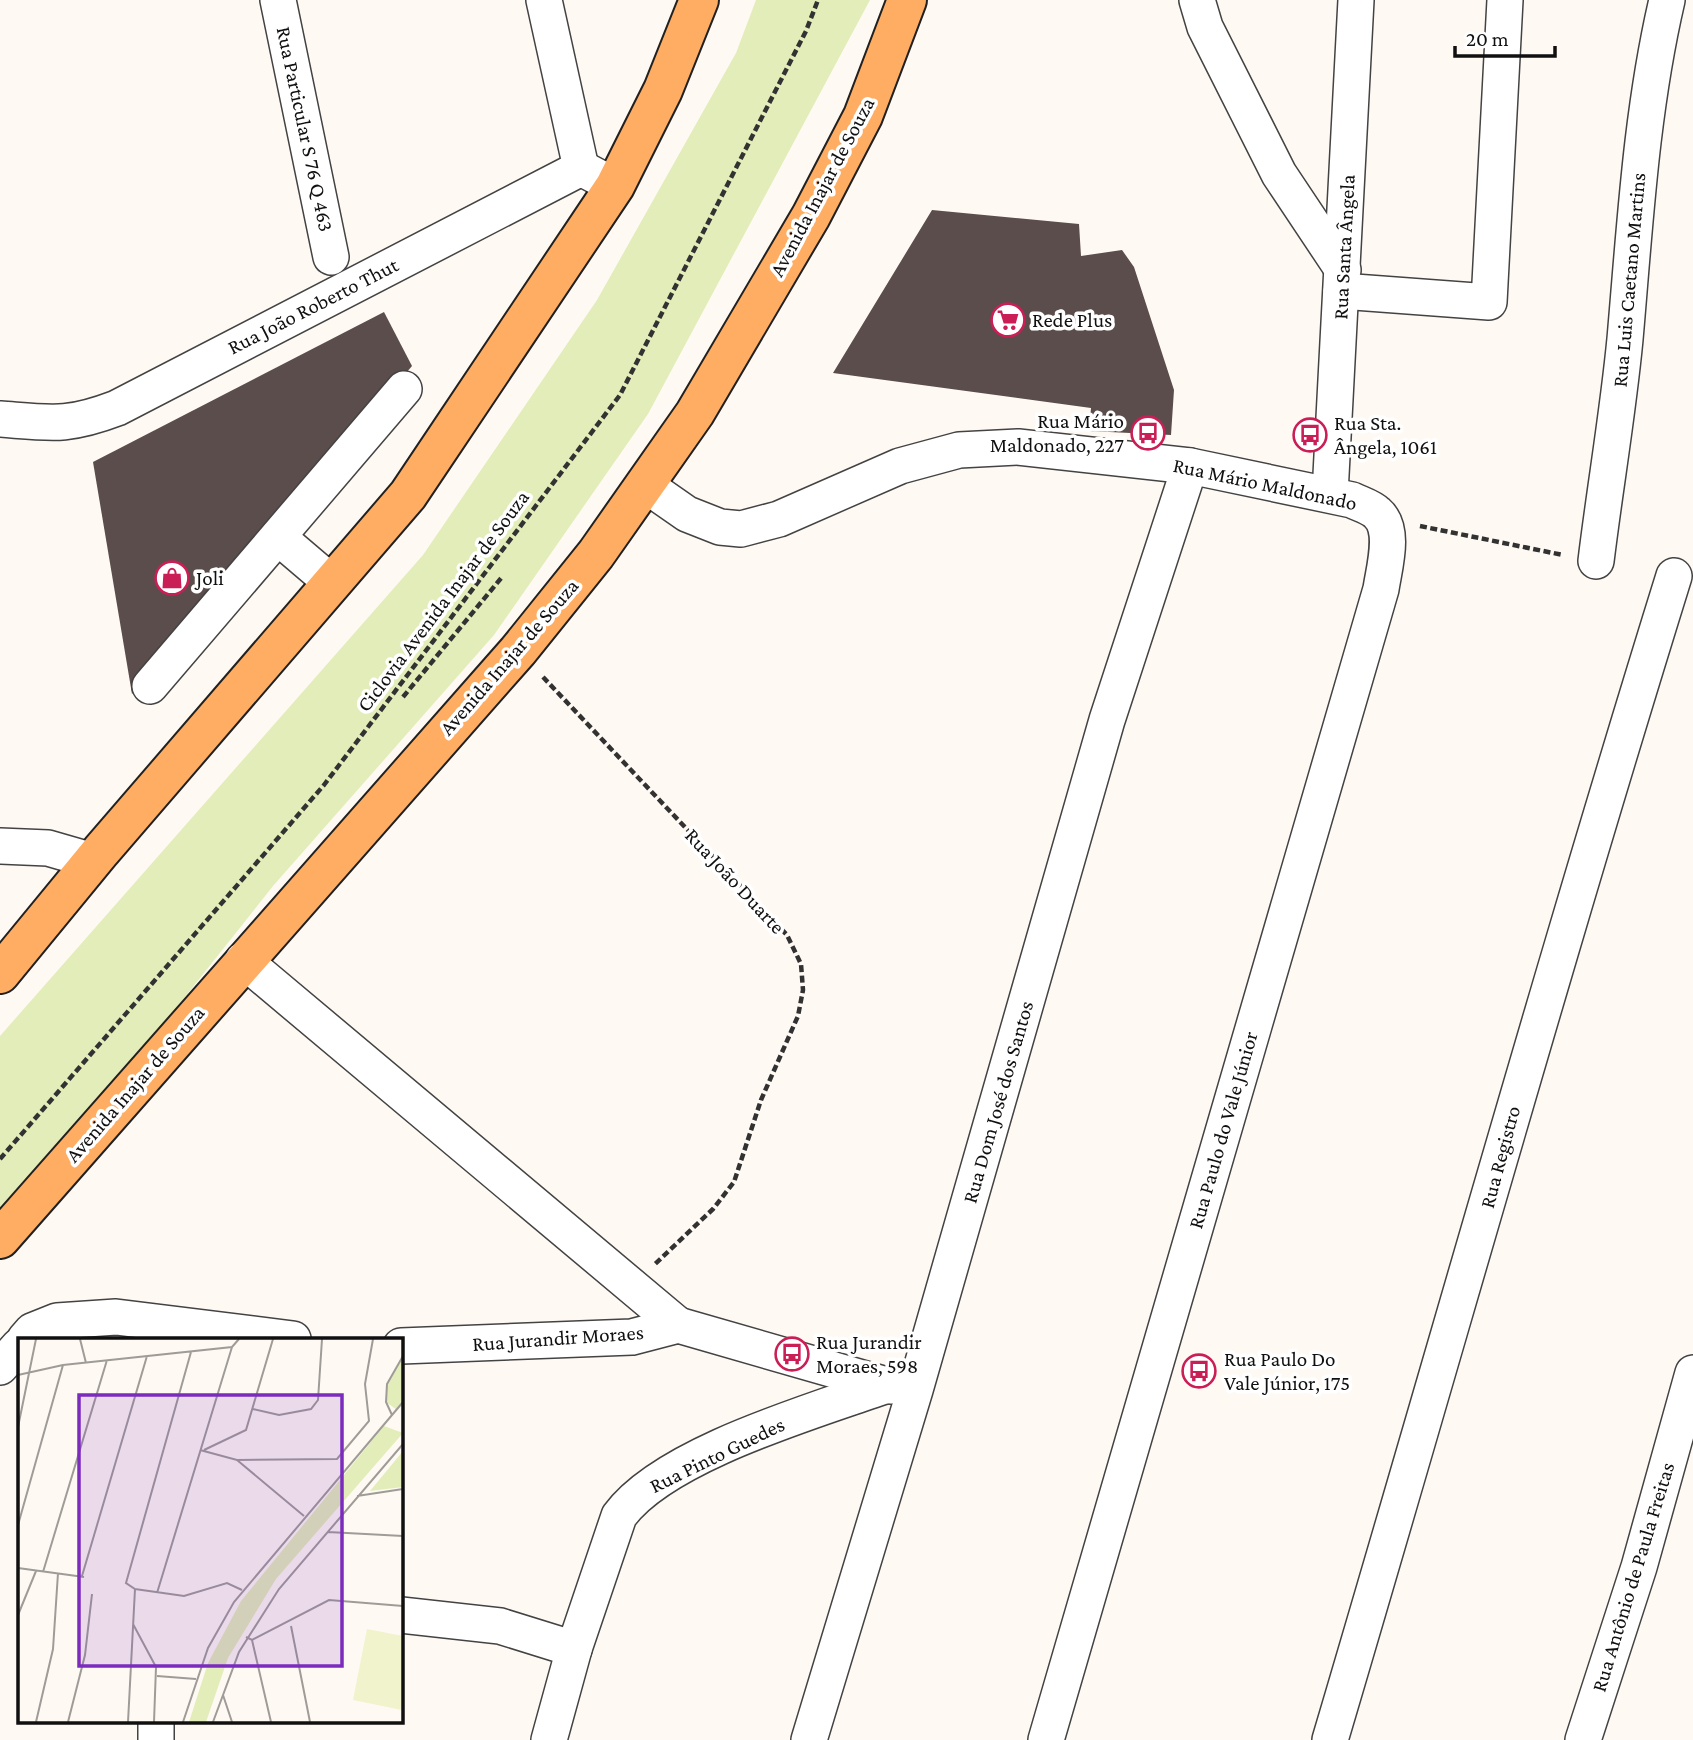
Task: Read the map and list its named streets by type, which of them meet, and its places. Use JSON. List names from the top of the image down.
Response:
{
  "streets": {
    "main road": ["Avenida Inajar de Souza"],
    "street": [
      "Rua Particular S 76 Q 463",
      "Rua Santa Ângela",
      "Rua Luis Caetano Martins",
      "Rua João Roberto Thut",
      "Rua Mário Maldonado",
      "Rua Dom José dos Santos",
      "Rua Paulo do Vale Júnior",
      "Rua Registro",
      "Rua Jurandir Moraes",
      "Rua Pinto Guedes",
      "Rua Antônio de Paula Freitas"
    ],
    "path": ["Ciclovia Avenida Inajar de Souza", "Rua João Duarte"]
  },
  "crossings": [
    ["Avenida Inajar de Souza", "Rua Mário Maldonado"],
    ["Avenida Inajar de Souza", "Rua João Duarte"],
    ["Rua Santa Ângela", "Rua Mário Maldonado"],
    ["Rua Luis Caetano Martins", "Rua Mário Maldonado"],
    ["Rua Mário Maldonado", "Rua Dom José dos Santos"],
    ["Rua Mário Maldonado", "Rua Paulo do Vale Júnior"],
    ["Rua Dom José dos Santos", "Rua Pinto Guedes"]
  ],
  "places": {
    "supermarket": ["Rede Plus"],
    "bus stop": [
      "Rua Mário Maldonado, 227",
      "Rua Sta. Ângela, 1061",
      "Rua Jurandir Moraes, 598",
      "Rua Paulo Do Vale Júnior, 175"
    ],
    "shop": ["Joli"]
  },
  "scale_bar": "20 m"
}
